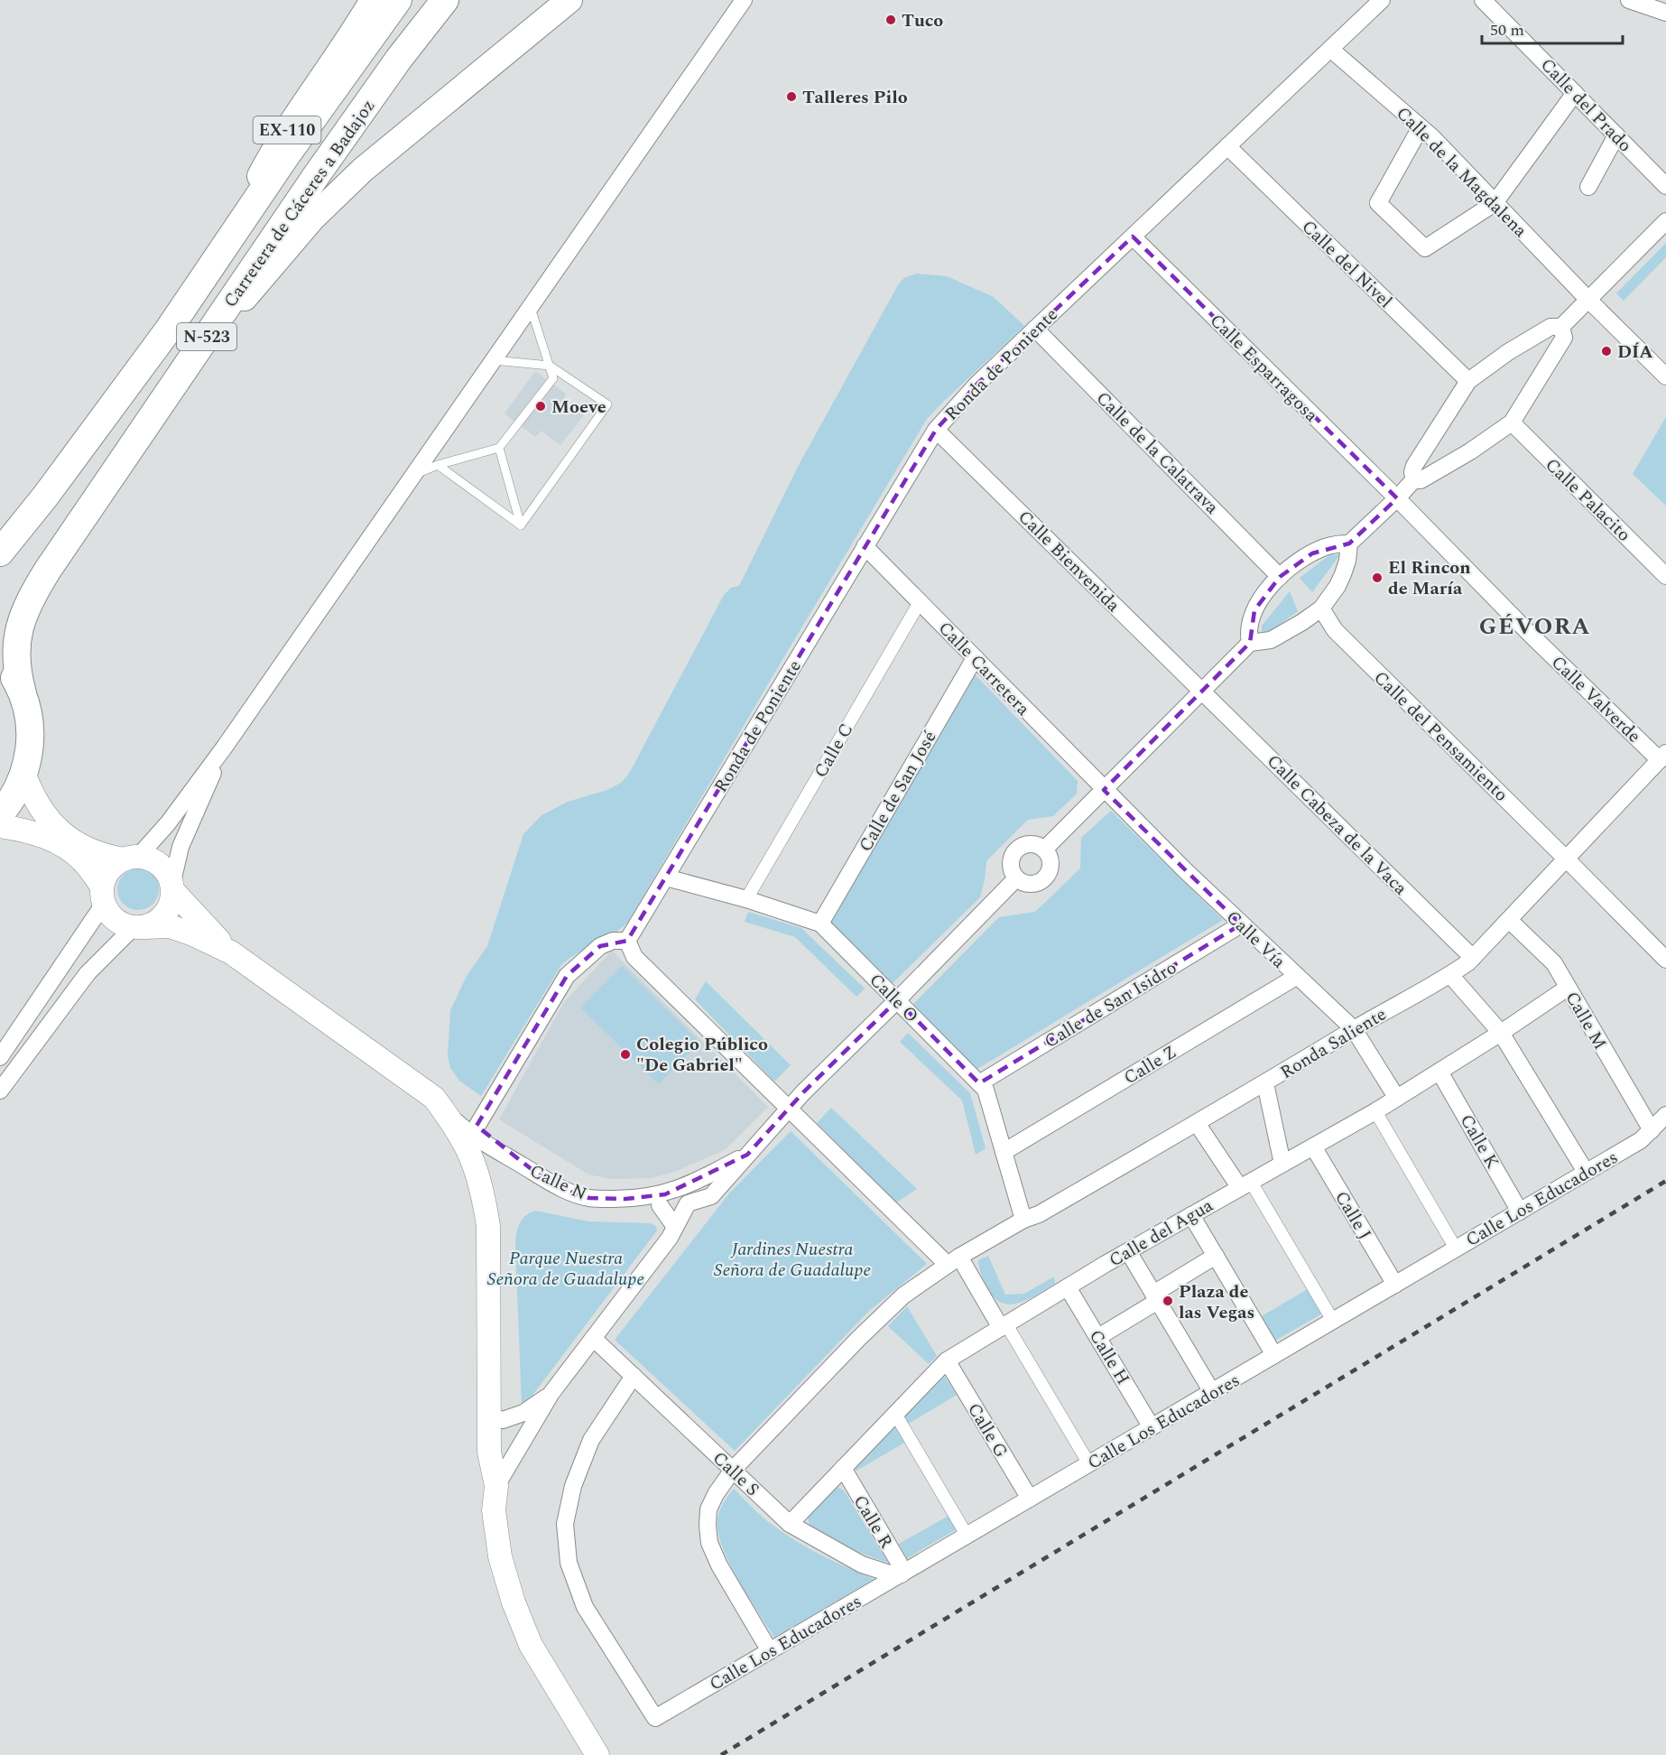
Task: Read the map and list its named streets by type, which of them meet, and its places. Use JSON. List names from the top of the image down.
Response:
{
  "streets": {
    "highway": ["Carretera de Cáceres a Badajoz", "N-523"],
    "main road": ["EX-110"],
    "street": [
      "Calle del Prado",
      "Calle de la Magdalena",
      "Calle del Nivel",
      "Ronda de Poniente",
      "Calle Esparragosa",
      "Calle de la Calatrava",
      "Calle Palacito",
      "Calle Bienvenida",
      "Calle Carretera",
      "Calle Valverde",
      "Calle del Pensamiento",
      "Calle C",
      "Calle de San José",
      "Calle Cabeza de la Vaca",
      "Calle Vía",
      "Calle O",
      "Calle de San Isidro",
      "Calle M",
      "Ronda Saliente",
      "Calle Z",
      "Calle K",
      "Calle N",
      "Calle Los Educadores",
      "Calle J",
      "Calle del Agua",
      "Calle H",
      "Calle G",
      "Calle S",
      "Calle R"
    ]
  },
  "crossings": [
    ["EX-110", "Carretera de Cáceres a Badajoz"],
    ["Calle de la Magdalena", "Ronda de Poniente"],
    ["Carretera de Cáceres a Badajoz", "N-523"],
    ["Calle del Nivel", "Ronda de Poniente"],
    ["Ronda de Poniente", "Calle Esparragosa"],
    ["Ronda de Poniente", "Calle de la Calatrava"],
    ["Ronda de Poniente", "Calle Bienvenida"],
    ["Ronda de Poniente", "Calle Carretera"],
    ["Ronda de Poniente", "Calle O"],
    ["Calle Esparragosa", "Calle Valverde"],
    ["Calle Bienvenida", "Calle Cabeza de la Vaca"],
    ["Calle Carretera", "Calle C"],
    ["Calle Carretera", "Calle de San José"],
    ["Calle Carretera", "Calle Vía"],
    ["Calle Valverde", "Ronda Saliente"],
    ["Calle del Pensamiento", "Ronda Saliente"],
    ["Calle C", "Calle O"],
    ["Calle de San José", "Calle O"],
    ["Calle Cabeza de la Vaca", "Ronda Saliente"],
    ["Calle Vía", "Calle de San Isidro"],
    ["Calle Vía", "Ronda Saliente"],
    ["Calle Vía", "Calle Z"],
    ["Calle Vía", "Calle del Agua"],
    ["Calle O", "Calle de San Isidro"],
    ["Calle O", "Ronda Saliente"],
    ["Calle O", "Calle Z"],
    ["Calle M", "Ronda Saliente"],
    ["Calle M", "Calle Los Educadores"],
    ["Calle M", "Calle del Agua"],
    ["Ronda Saliente", "Calle Los Educadores"],
    ["Ronda Saliente", "Calle S"],
    ["Calle K", "Calle Los Educadores"],
    ["Calle K", "Calle del Agua"],
    ["Calle Los Educadores", "Calle J"],
    ["Calle Los Educadores", "Calle H"],
    ["Calle Los Educadores", "Calle G"],
    ["Calle Los Educadores", "Calle S"],
    ["Calle Los Educadores", "Calle R"],
    ["Calle J", "Calle del Agua"],
    ["Calle del Agua", "Calle H"],
    ["Calle del Agua", "Calle G"],
    ["Calle del Agua", "Calle S"],
    ["Calle del Agua", "Calle R"],
    ["Calle S", "Calle R"]
  ],
  "districts": ["GÉVORA"],
  "parks": ["Jardines Nuestra Señora de Guadalupe", "Parque Nuestra Señora de Guadalupe"],
  "places": [
    "Tuco",
    "Talleres Pilo",
    "DÍA",
    "Moeve",
    "El Rincon de María",
    "Colegio Público \"De Gabriel\"",
    "Plaza de las Vegas"
  ],
  "scale_bar": "50 m"
}
